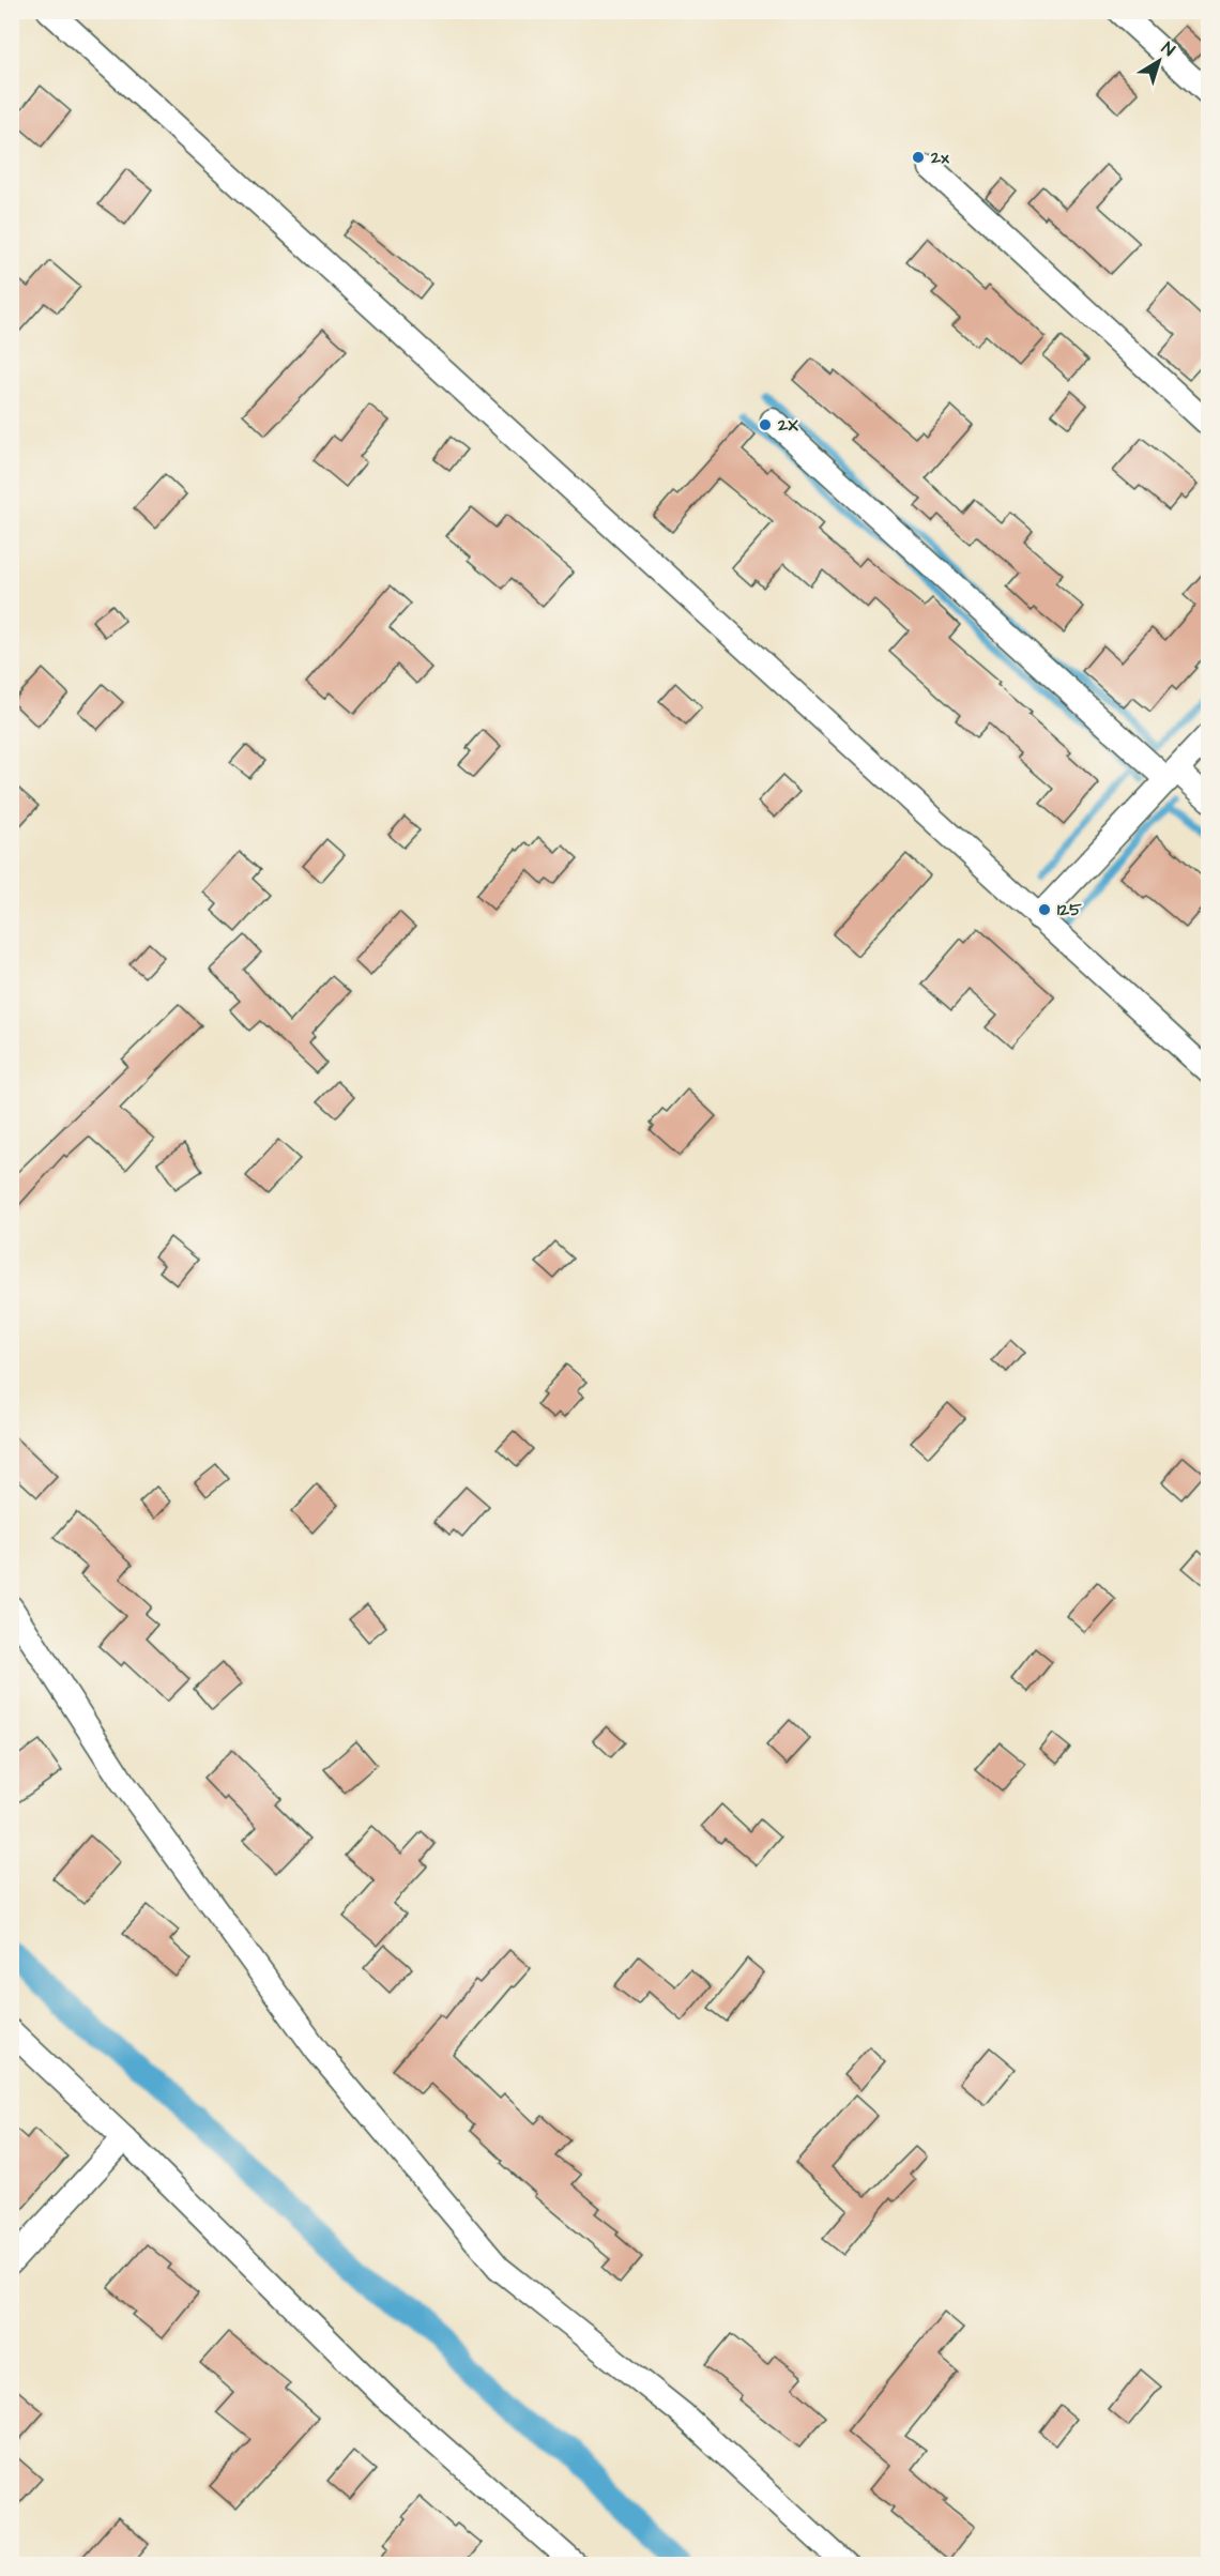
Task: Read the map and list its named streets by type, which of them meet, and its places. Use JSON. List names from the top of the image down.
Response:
{
  "places": ["2x", "2X", "125"],
  "north": "top right"
}
